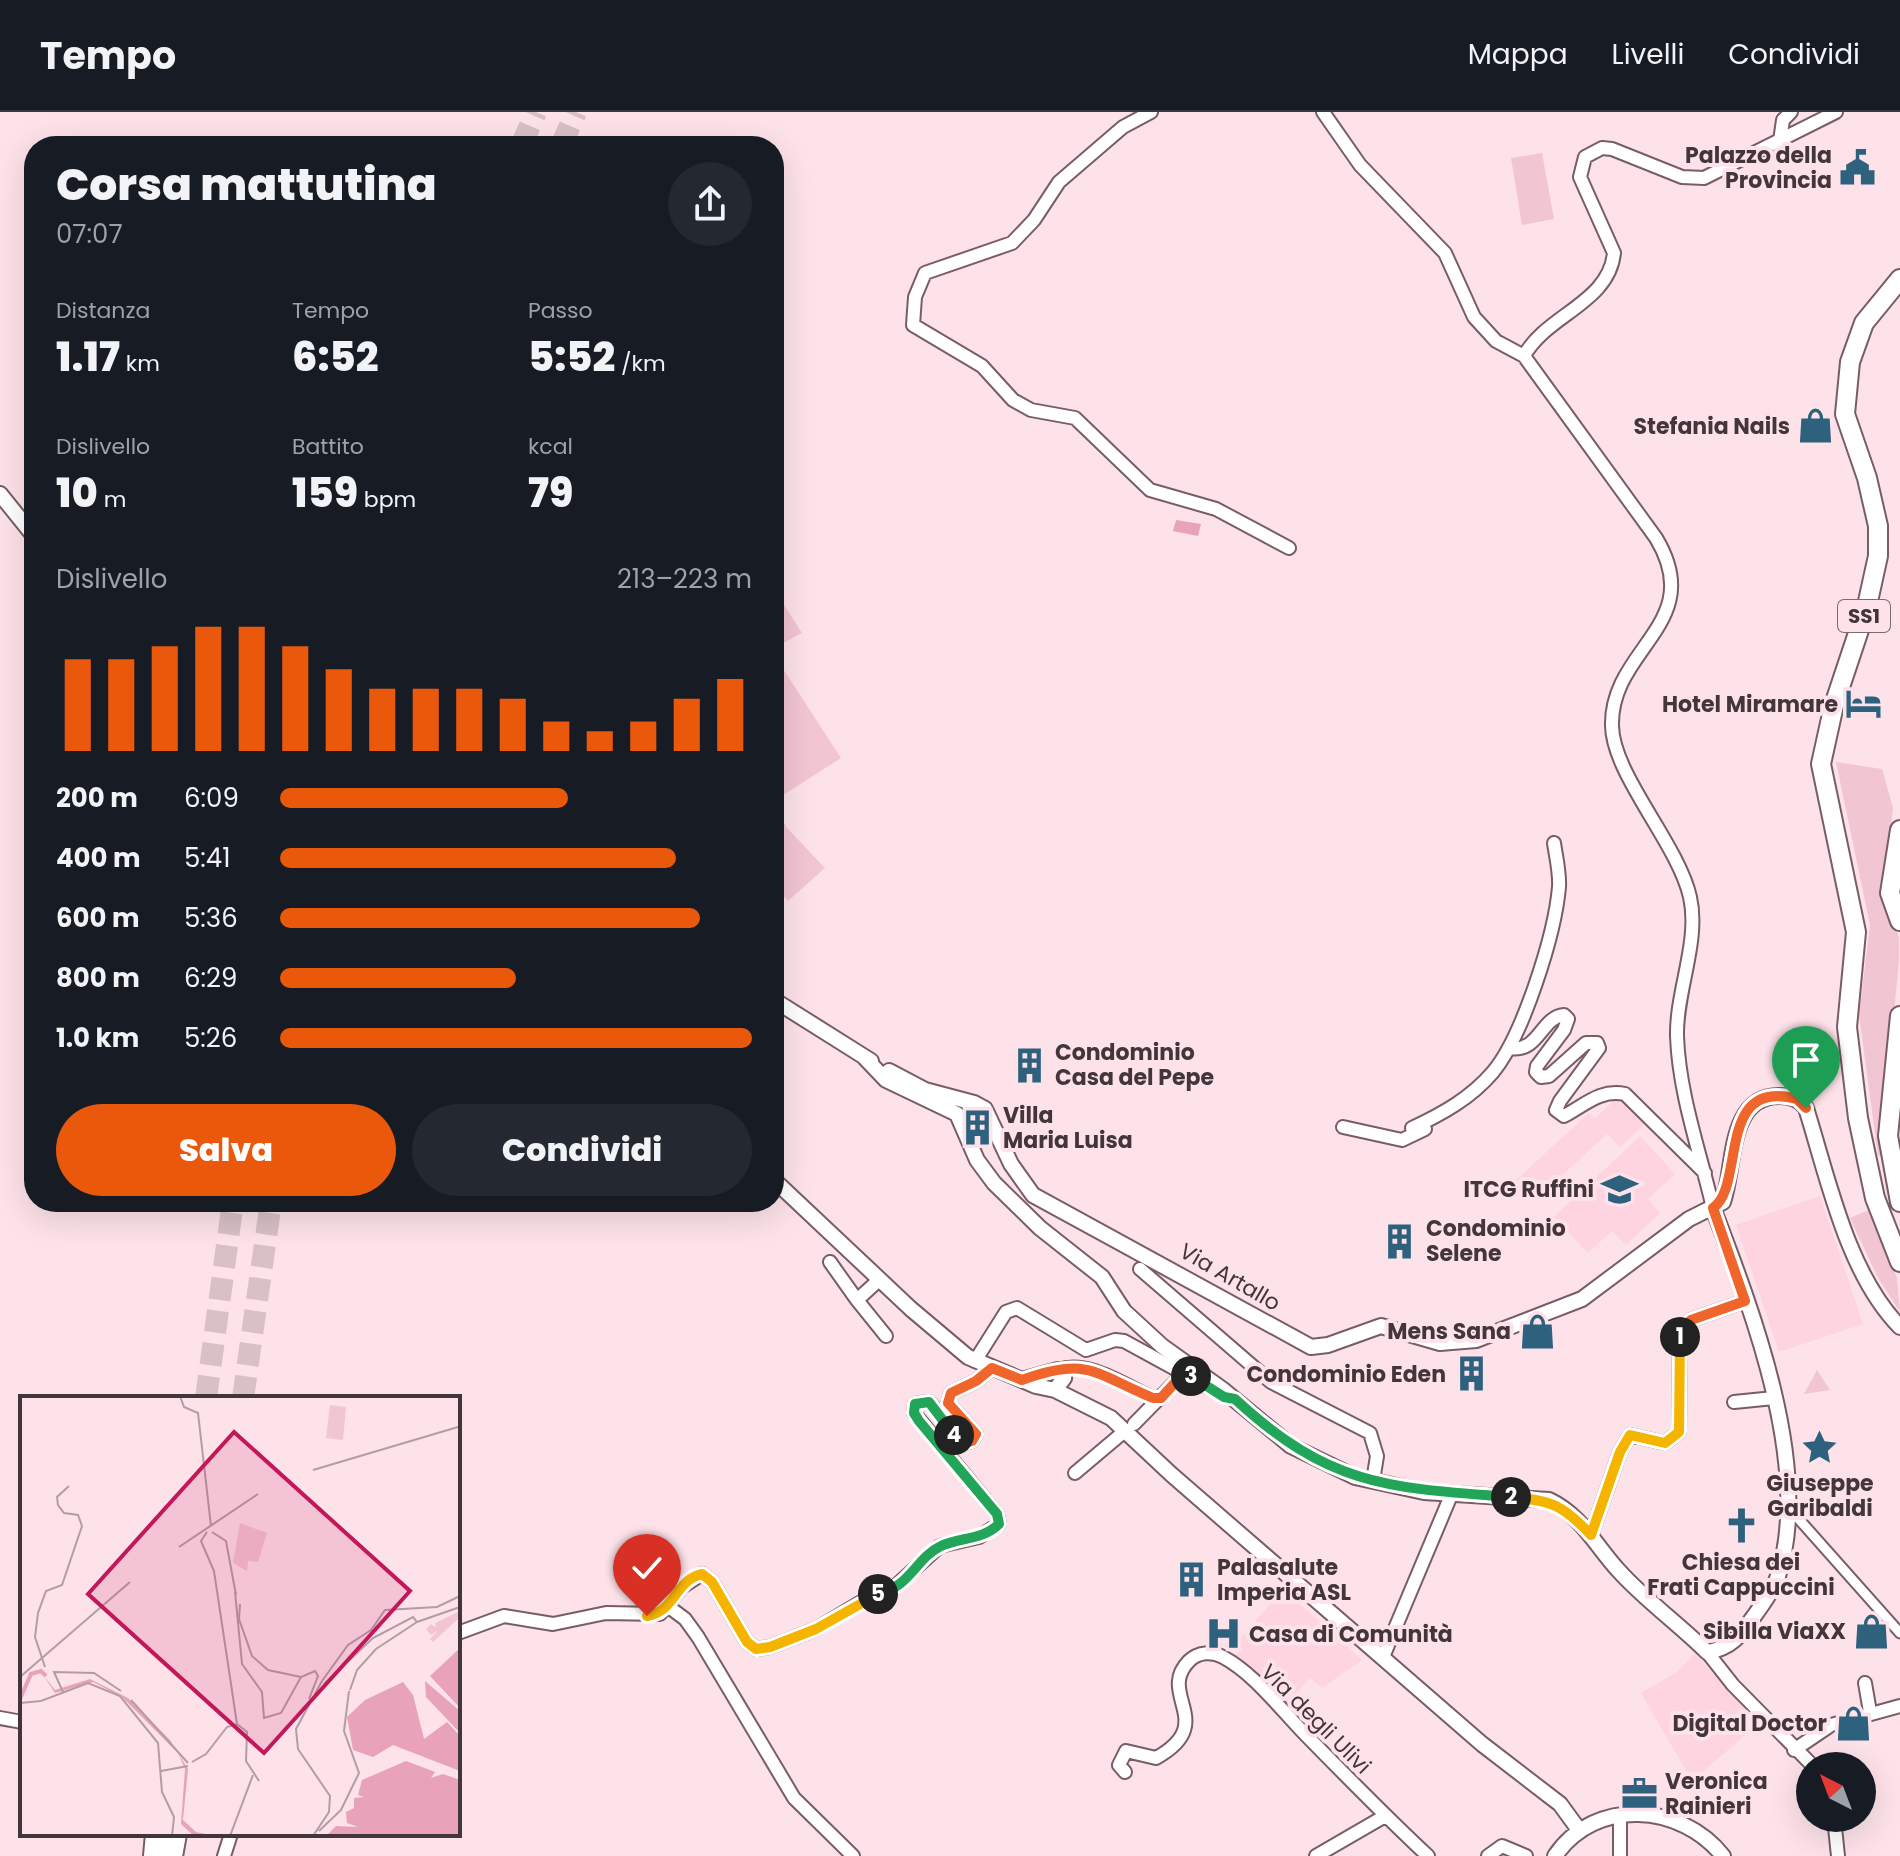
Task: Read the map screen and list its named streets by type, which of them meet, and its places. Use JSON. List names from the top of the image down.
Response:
{
  "streets": {
    "main road": ["SS1"],
    "street": ["Via Artallo", "Via degli Ulivi"]
  },
  "places": {
    "public building": ["Palazzo della Provincia"],
    "shop": [
      "Stefania Nails",
      "Mens Sana",
      "Sibilla ViaXX",
      "Digital Doctor"
    ],
    "hotel": ["Hotel Miramare"],
    "building": [
      "Condominio Casa del Pepe",
      "Villa Maria Luisa",
      "Condominio Selene",
      "Condominio Eden",
      "Palasalute Imperia ASL"
    ],
    "school or university": ["ITCG Ruffini"],
    "place": ["Giuseppe Garibaldi"],
    "church": ["Chiesa dei Frati Cappuccini"],
    "hospital": ["Casa di Comunità"],
    "office": ["Veronica Rainieri"]
  },
  "north": "top left",
  "page": {
    "header": "Tempo",
    "nav": ["Mappa", "Livelli", "Condividi"],
    "heading": ["Corsa mattutina", "07:07"],
    "stats": [
      ["Distanza", "1.17 km"],
      ["Tempo", "6:52"],
      ["Passo", "5:52 /km"],
      ["Dislivello", "10 m"],
      ["Battito", "159 bpm"],
      ["kcal", "79"]
    ],
    "chart": ["Dislivello", "213–223 m"],
    "list": [
      {
        "name": "200 m",
        "note": "6:09"
      },
      {
        "name": "400 m",
        "note": "5:41"
      },
      {
        "name": "600 m",
        "note": "5:36"
      },
      {
        "name": "800 m",
        "note": "6:29"
      },
      {
        "name": "1.0 km",
        "note": "5:26"
      }
    ],
    "buttons": ["Salva", "Condividi"],
    "pins": [
      "1",
      "3",
      "4",
      "2",
      "5"
    ]
  }
}
